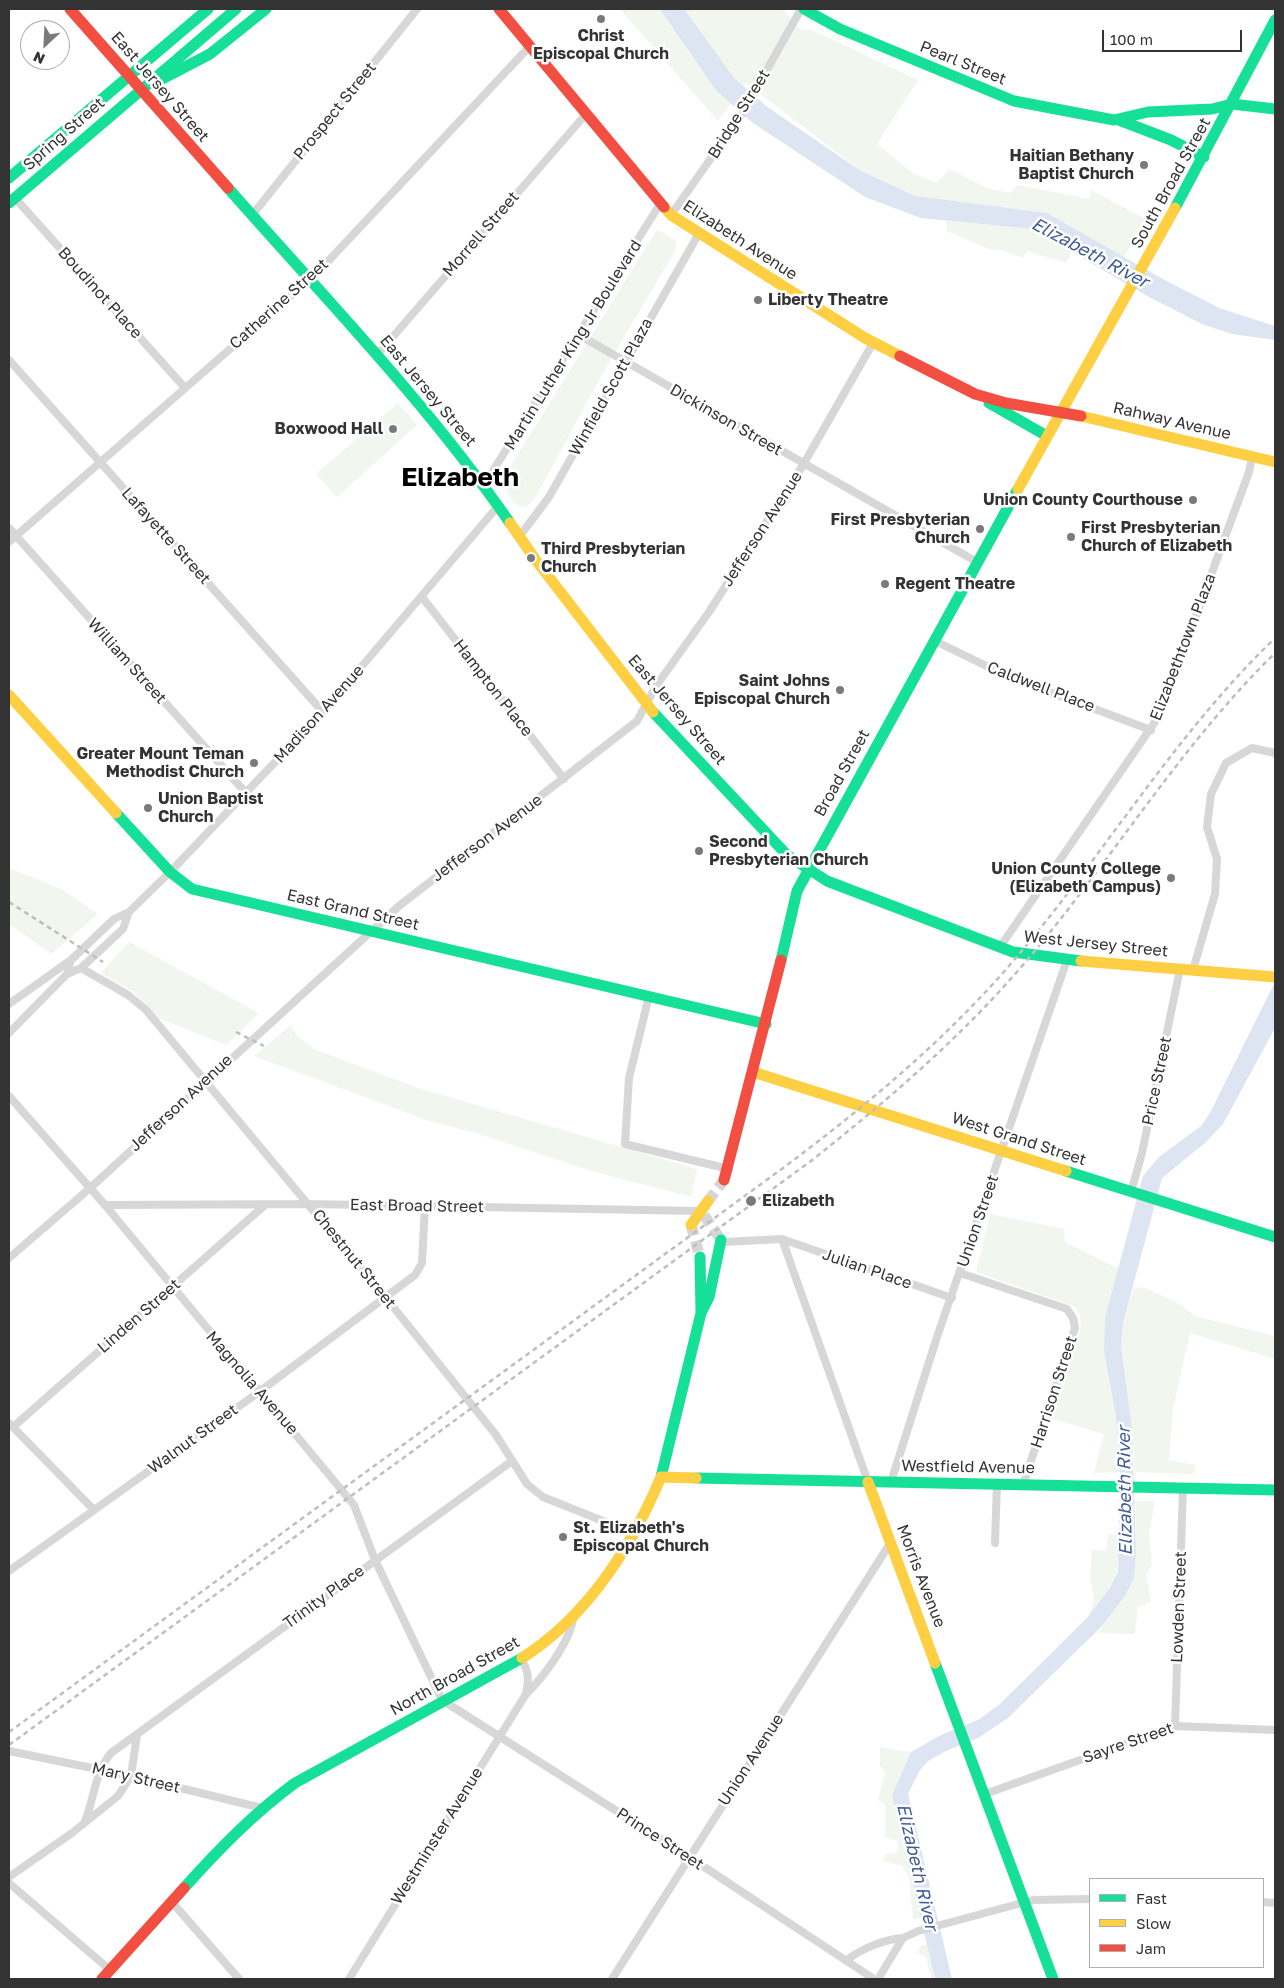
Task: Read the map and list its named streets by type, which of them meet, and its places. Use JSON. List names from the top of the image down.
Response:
{
  "streets": {
    "main road": [
      "Pearl Street",
      "East Jersey Street",
      "Spring Street",
      "South Broad Street",
      "Elizabeth Avenue",
      "Rahway Avenue",
      "Broad Street",
      "East Grand Street",
      "West Jersey Street",
      "West Grand Street",
      "Westfield Avenue",
      "Morris Avenue",
      "North Broad Street"
    ],
    "street": [
      "Prospect Street",
      "Bridge Street",
      "Morrell Street",
      "Boudinot Place",
      "Catherine Street",
      "Martin Luther King Jr Boulevard",
      "Winfield Scott Plaza",
      "Dickinson Street",
      "Jefferson Avenue",
      "Lafayette Street",
      "Elizabethtown Plaza",
      "William Street",
      "Caldwell Place",
      "Hampton Place",
      "Madison Avenue",
      "Price Street",
      "East Broad Street",
      "Union Street",
      "Chestnut Street",
      "Julian Place",
      "Linden Street",
      "Magnolia Avenue",
      "Harrison Street",
      "Walnut Street",
      "Trinity Place",
      "Lowden Street",
      "Sayre Street",
      "Union Avenue",
      "Mary Street",
      "Westminster Avenue",
      "Prince Street"
    ]
  },
  "crossings": [
    ["Pearl Street", "Bridge Street"],
    ["Pearl Street", "South Broad Street"],
    ["East Jersey Street", "Prospect Street"],
    ["East Jersey Street", "Spring Street"],
    ["East Jersey Street", "Morrell Street"],
    ["East Jersey Street", "Catherine Street"],
    ["East Jersey Street", "Martin Luther King Jr Boulevard"],
    ["East Jersey Street", "Winfield Scott Plaza"],
    ["East Jersey Street", "Jefferson Avenue"],
    ["East Jersey Street", "Madison Avenue"],
    ["East Jersey Street", "Broad Street"],
    ["East Jersey Street", "West Jersey Street"],
    ["Bridge Street", "Elizabeth Avenue"],
    ["Spring Street", "Boudinot Place"],
    ["South Broad Street", "Elizabeth Avenue"],
    ["South Broad Street", "Rahway Avenue"],
    ["South Broad Street", "Broad Street"],
    ["Morrell Street", "Elizabeth Avenue"],
    ["Elizabeth Avenue", "Catherine Street"],
    ["Elizabeth Avenue", "Martin Luther King Jr Boulevard"],
    ["Elizabeth Avenue", "Winfield Scott Plaza"],
    ["Elizabeth Avenue", "Rahway Avenue"],
    ["Elizabeth Avenue", "Jefferson Avenue"],
    ["Elizabeth Avenue", "Broad Street"],
    ["Boudinot Place", "Catherine Street"],
    ["Catherine Street", "Lafayette Street"],
    ["Catherine Street", "William Street"],
    ["Martin Luther King Jr Boulevard", "Dickinson Street"],
    ["Winfield Scott Plaza", "Dickinson Street"],
    ["Dickinson Street", "Jefferson Avenue"],
    ["Dickinson Street", "Broad Street"],
    ["Rahway Avenue", "Elizabethtown Plaza"],
    ["Rahway Avenue", "Broad Street"],
    ["Jefferson Avenue", "Hampton Place"],
    ["Jefferson Avenue", "East Grand Street"],
    ["Jefferson Avenue", "Chestnut Street"],
    ["Jefferson Avenue", "Magnolia Avenue"],
    ["Lafayette Street", "Madison Avenue"],
    ["Elizabethtown Plaza", "Caldwell Place"],
    ["Elizabethtown Plaza", "West Jersey Street"],
    ["William Street", "Madison Avenue"],
    ["Caldwell Place", "Broad Street"],
    ["Hampton Place", "Madison Avenue"],
    ["Madison Avenue", "East Grand Street"],
    ["Madison Avenue", "Chestnut Street"],
    ["Broad Street", "East Grand Street"],
    ["Broad Street", "West Jersey Street"],
    ["Broad Street", "West Grand Street"],
    ["West Jersey Street", "Price Street"],
    ["West Jersey Street", "Union Street"],
    ["Price Street", "West Grand Street"],
    ["West Grand Street", "Union Street"],
    ["East Broad Street", "Chestnut Street"],
    ["East Broad Street", "Linden Street"],
    ["East Broad Street", "Magnolia Avenue"],
    ["East Broad Street", "Walnut Street"],
    ["Union Street", "Julian Place"],
    ["Union Street", "Harrison Street"],
    ["Union Street", "Westfield Avenue"],
    ["Chestnut Street", "Walnut Street"],
    ["Chestnut Street", "Trinity Place"],
    ["Chestnut Street", "North Broad Street"],
    ["Julian Place", "Morris Avenue"],
    ["Linden Street", "Magnolia Avenue"],
    ["Magnolia Avenue", "Walnut Street"],
    ["Magnolia Avenue", "Trinity Place"],
    ["Magnolia Avenue", "North Broad Street"],
    ["Magnolia Avenue", "Prince Street"],
    ["Harrison Street", "Westfield Avenue"],
    ["Westfield Avenue", "Morris Avenue"],
    ["Westfield Avenue", "Lowden Street"],
    ["Westfield Avenue", "North Broad Street"],
    ["Morris Avenue", "Sayre Street"],
    ["Morris Avenue", "Union Avenue"],
    ["Trinity Place", "Mary Street"],
    ["Lowden Street", "Sayre Street"],
    ["North Broad Street", "Mary Street"],
    ["North Broad Street", "Westminster Avenue"],
    ["North Broad Street", "Prince Street"],
    ["Union Avenue", "Prince Street"],
    ["Westminster Avenue", "Prince Street"]
  ],
  "districts": ["Elizabeth"],
  "water": ["Elizabeth River"],
  "places": [
    "Christ Episcopal Church",
    "Haitian Bethany Baptist Church",
    "Liberty Theatre",
    "Boxwood Hall",
    "Union County Courthouse",
    "First Presbyterian Church",
    "First Presbyterian Church of Elizabeth",
    "Third Presbyterian Church",
    "Regent Theatre",
    "Saint Johns Episcopal Church",
    "Greater Mount Teman Methodist Church",
    "Union Baptist Church",
    "Second Presbyterian Church",
    "Union County College (Elizabeth Campus)",
    "Elizabeth",
    "St. Elizabeth's Episcopal Church"
  ],
  "legend": ["Fast", "Slow", "Jam"],
  "scale_bar": "100 m",
  "north": "bottom left"
}
